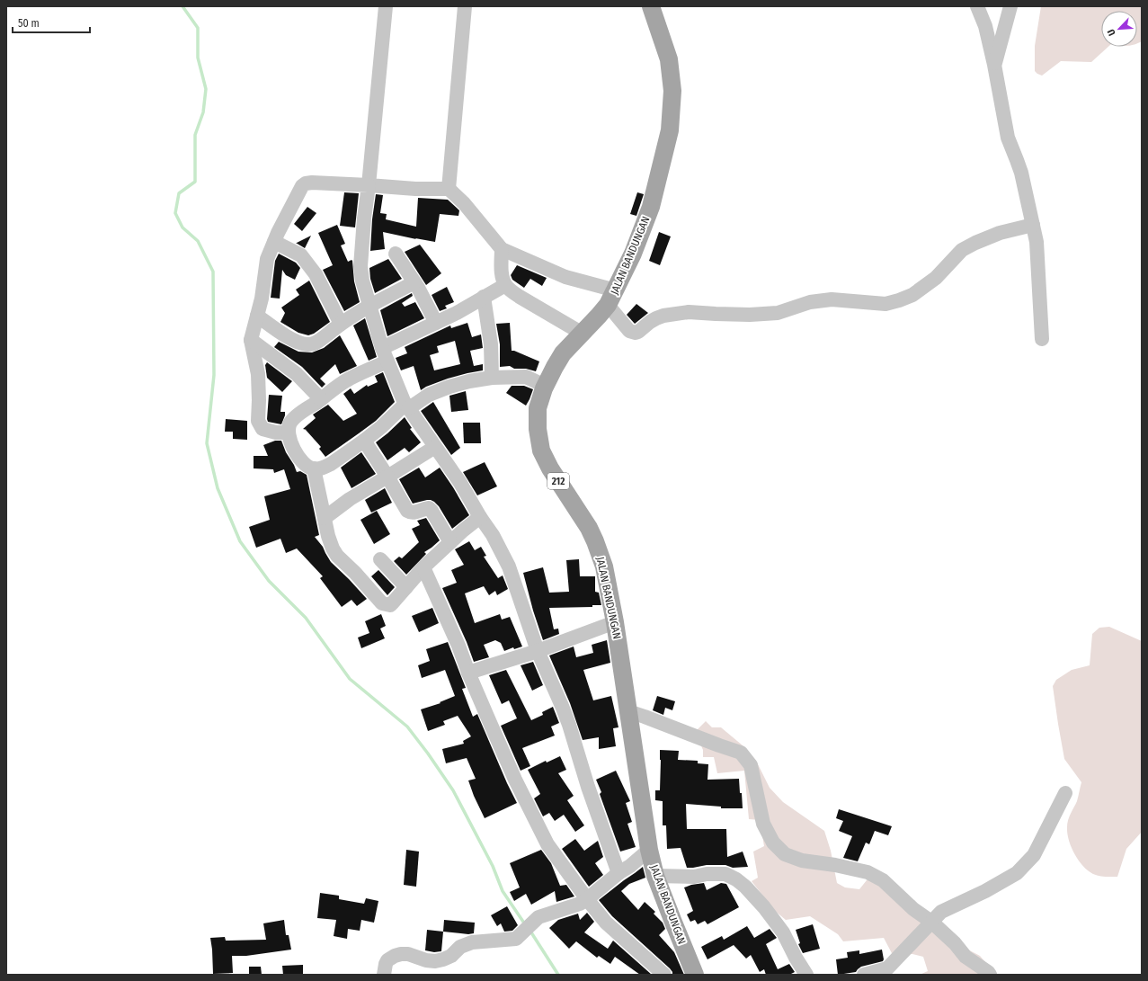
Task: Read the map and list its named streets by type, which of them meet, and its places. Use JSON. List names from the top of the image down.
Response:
{
  "streets": {
    "main road": ["JALAN BANDUNGAN", "212"]
  },
  "scale_bar": "50 m",
  "north": "bottom left"
}
